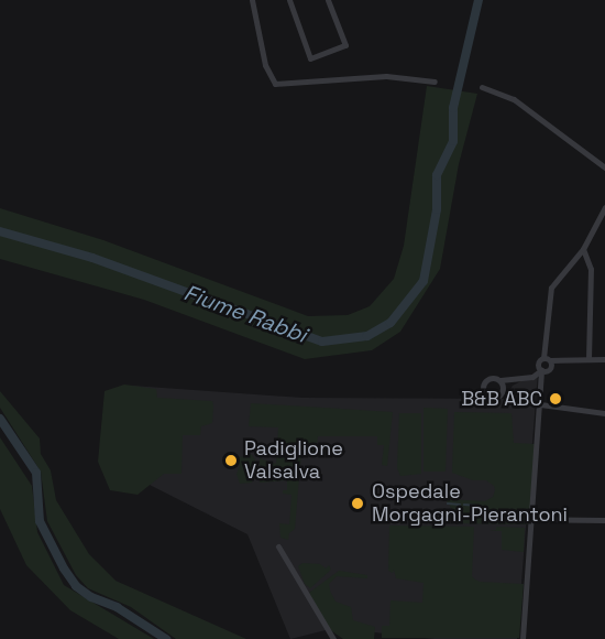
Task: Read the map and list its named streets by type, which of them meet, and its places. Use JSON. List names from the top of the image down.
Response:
{
  "water": ["Fiume Rabbi"],
  "places": ["B&B ABC", "Padiglione Valsalva", "Ospedale Morgagni-Pierantoni"]
}
